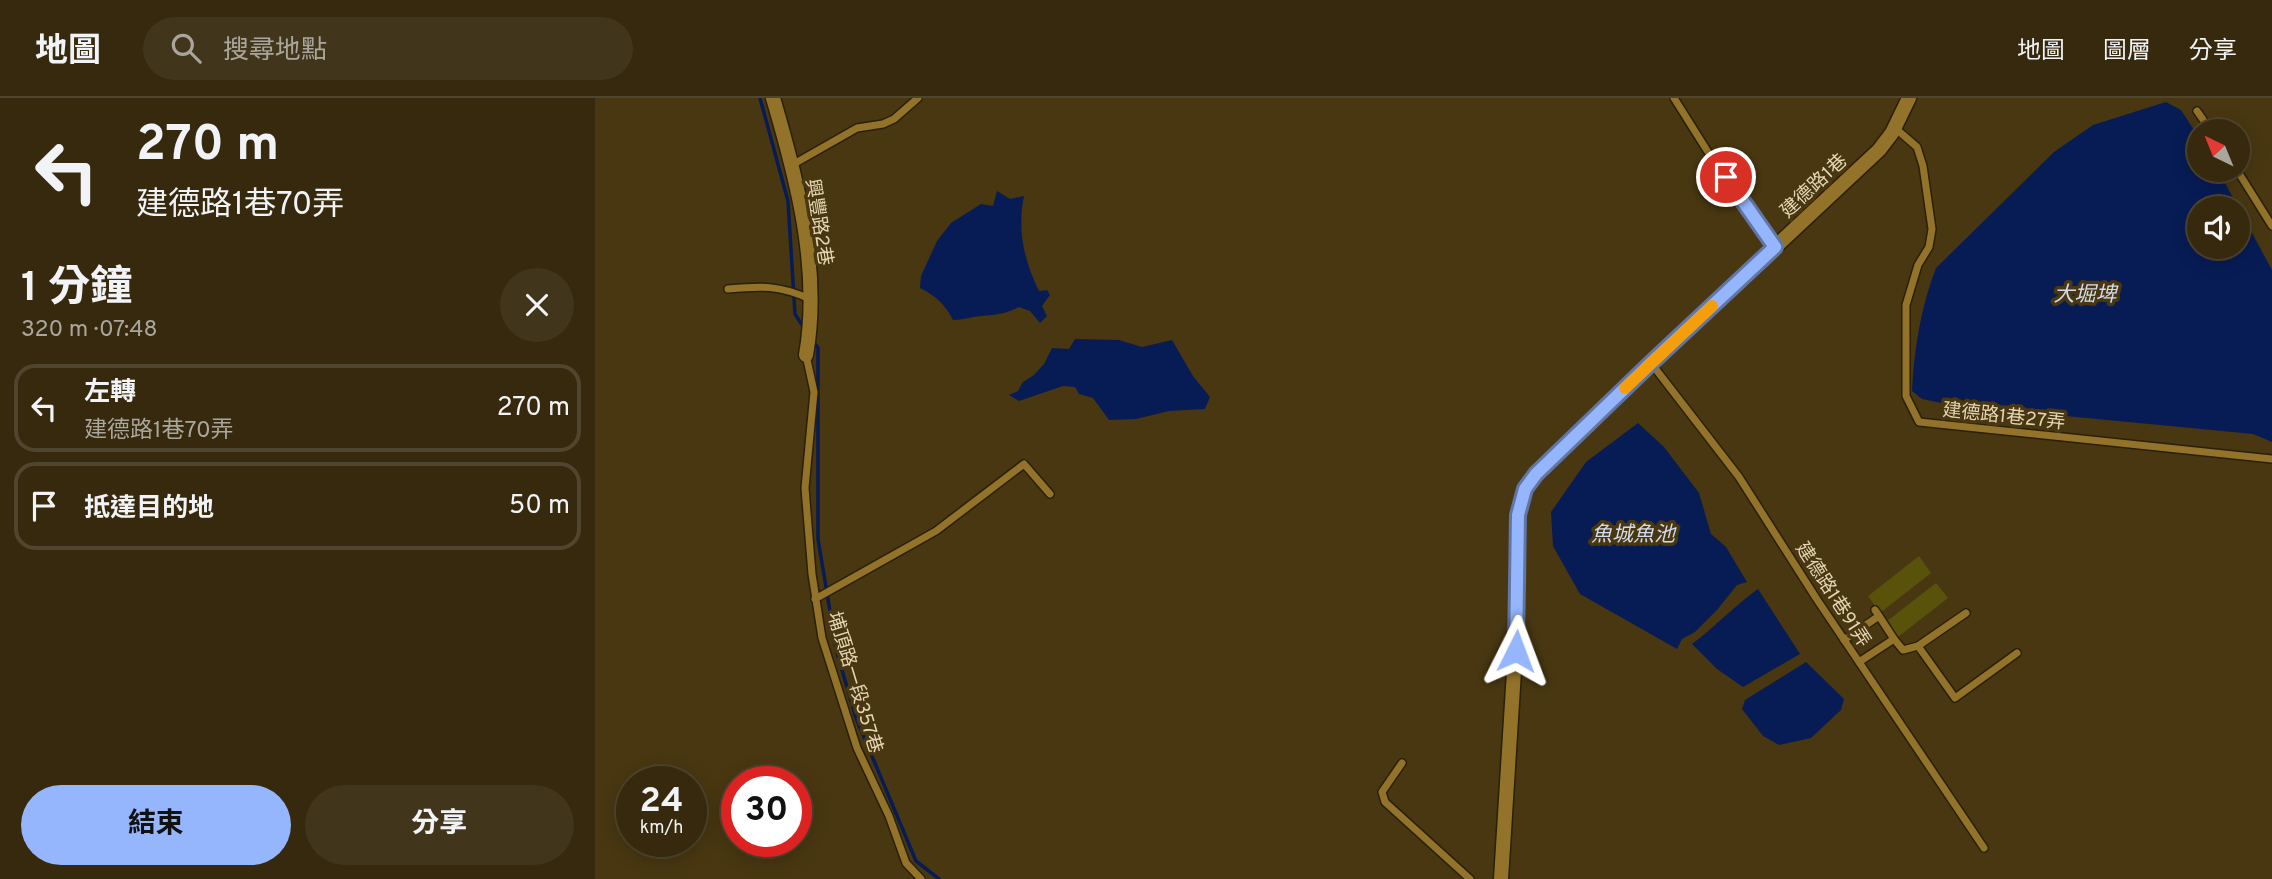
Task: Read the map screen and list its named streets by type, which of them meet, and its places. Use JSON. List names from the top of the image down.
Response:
{
  "streets": {
    "street": ["建德路1巷", "興豐路2巷"],
    "lane": ["建德路1巷27弄", "建德路1巷91弄", "埔頂路一段357巷"]
  },
  "crossings": [
    ["建德路1巷", "建德路1巷27弄"],
    ["建德路1巷", "建德路1巷91弄"],
    ["興豐路2巷", "埔頂路一段357巷"]
  ],
  "water": ["大堀埤", "魚城魚池"],
  "north": "top left",
  "page": {
    "header": "地圖",
    "search": "搜尋地點",
    "nav": ["地圖", "圖層", "分享"],
    "turn": ["270 m", "建德路1巷70弄"],
    "heading": ["1 分鐘", "320 m · 07:48"],
    "list": [
      {
        "name": "左轉",
        "note": "建德路1巷70弄",
        "value": "270 m"
      },
      {
        "name": "抵達目的地",
        "value": "50 m"
      }
    ],
    "speed": "24 km/h",
    "limit": "30",
    "buttons": ["結束", "分享"]
  }
}
